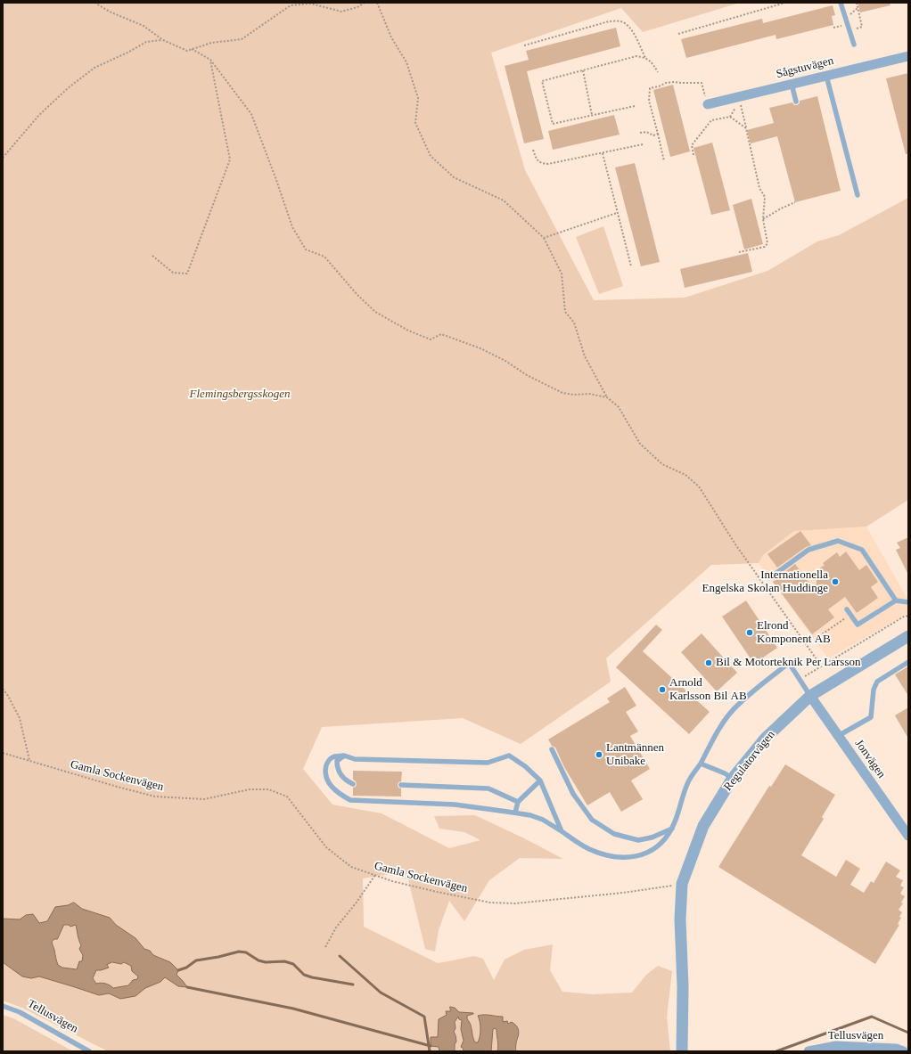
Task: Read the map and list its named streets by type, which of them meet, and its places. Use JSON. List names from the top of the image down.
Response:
{
  "streets": {
    "street": [
      "Sågstuvägen",
      "Jonvägen",
      "Regulatorvägen",
      "Tellusvägen"
    ],
    "path": ["Gamla Sockenvägen"]
  },
  "crossings": [
    ["Jonvägen", "Regulatorvägen"],
    ["Regulatorvägen", "Gamla Sockenvägen"]
  ],
  "parks": ["Flemingsbergsskogen"],
  "places": [
    "Internationella Engelska Skolan Huddinge",
    "Elrond Komponent AB",
    "Bil & Motorteknik Per Larsson",
    "Arnold Karlsson Bil AB",
    "Lantmännen Unibake"
  ]
}
